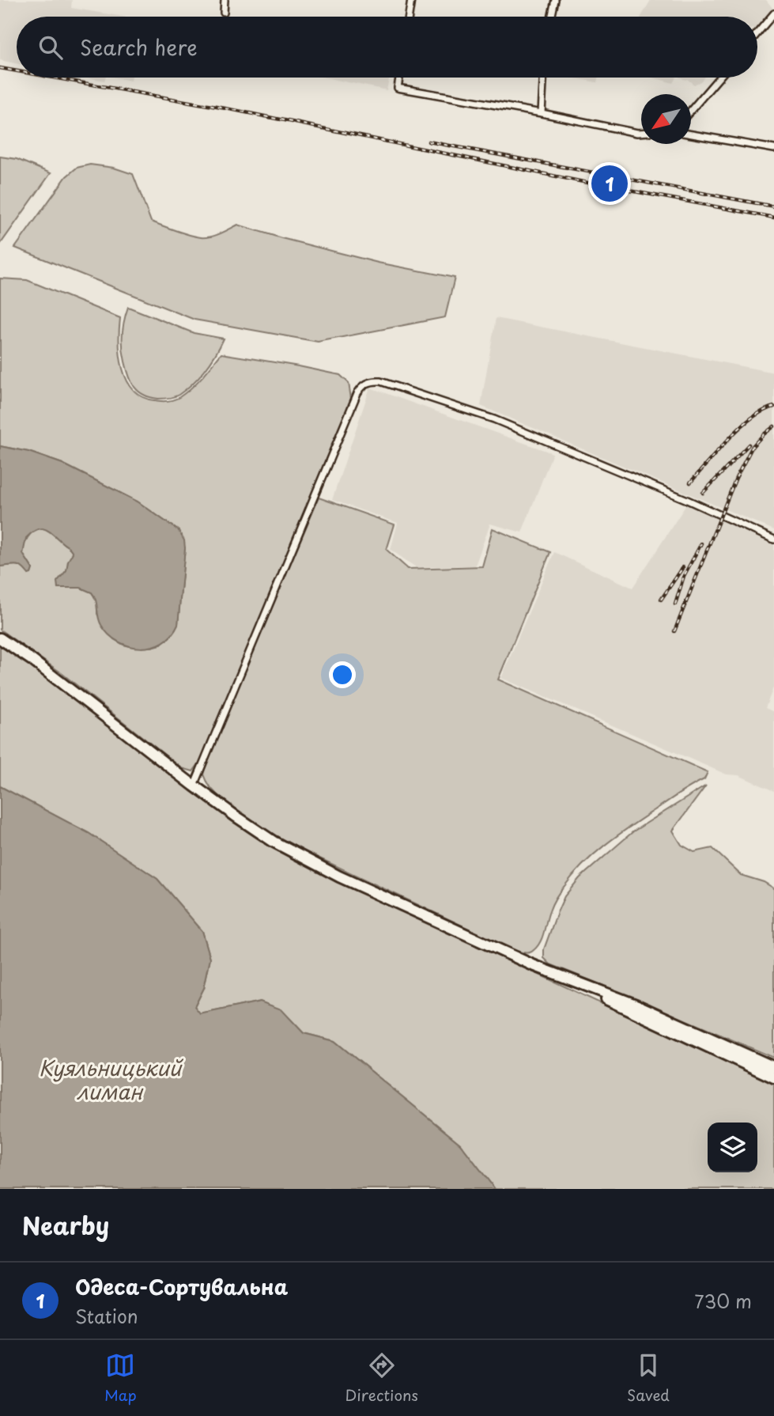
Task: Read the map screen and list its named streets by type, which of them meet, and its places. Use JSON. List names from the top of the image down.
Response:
{
  "water": ["Куяльницький лиман"],
  "north": "bottom left",
  "page": {
    "search": "Search here",
    "pins": "1",
    "heading": "Nearby",
    "list": [
      {
        "mark": "1",
        "name": "Одеса-Сортувальна",
        "note": "Station",
        "value": "730 m"
      }
    ],
    "nav": ["Map", "Directions", "Saved"]
  }
}
